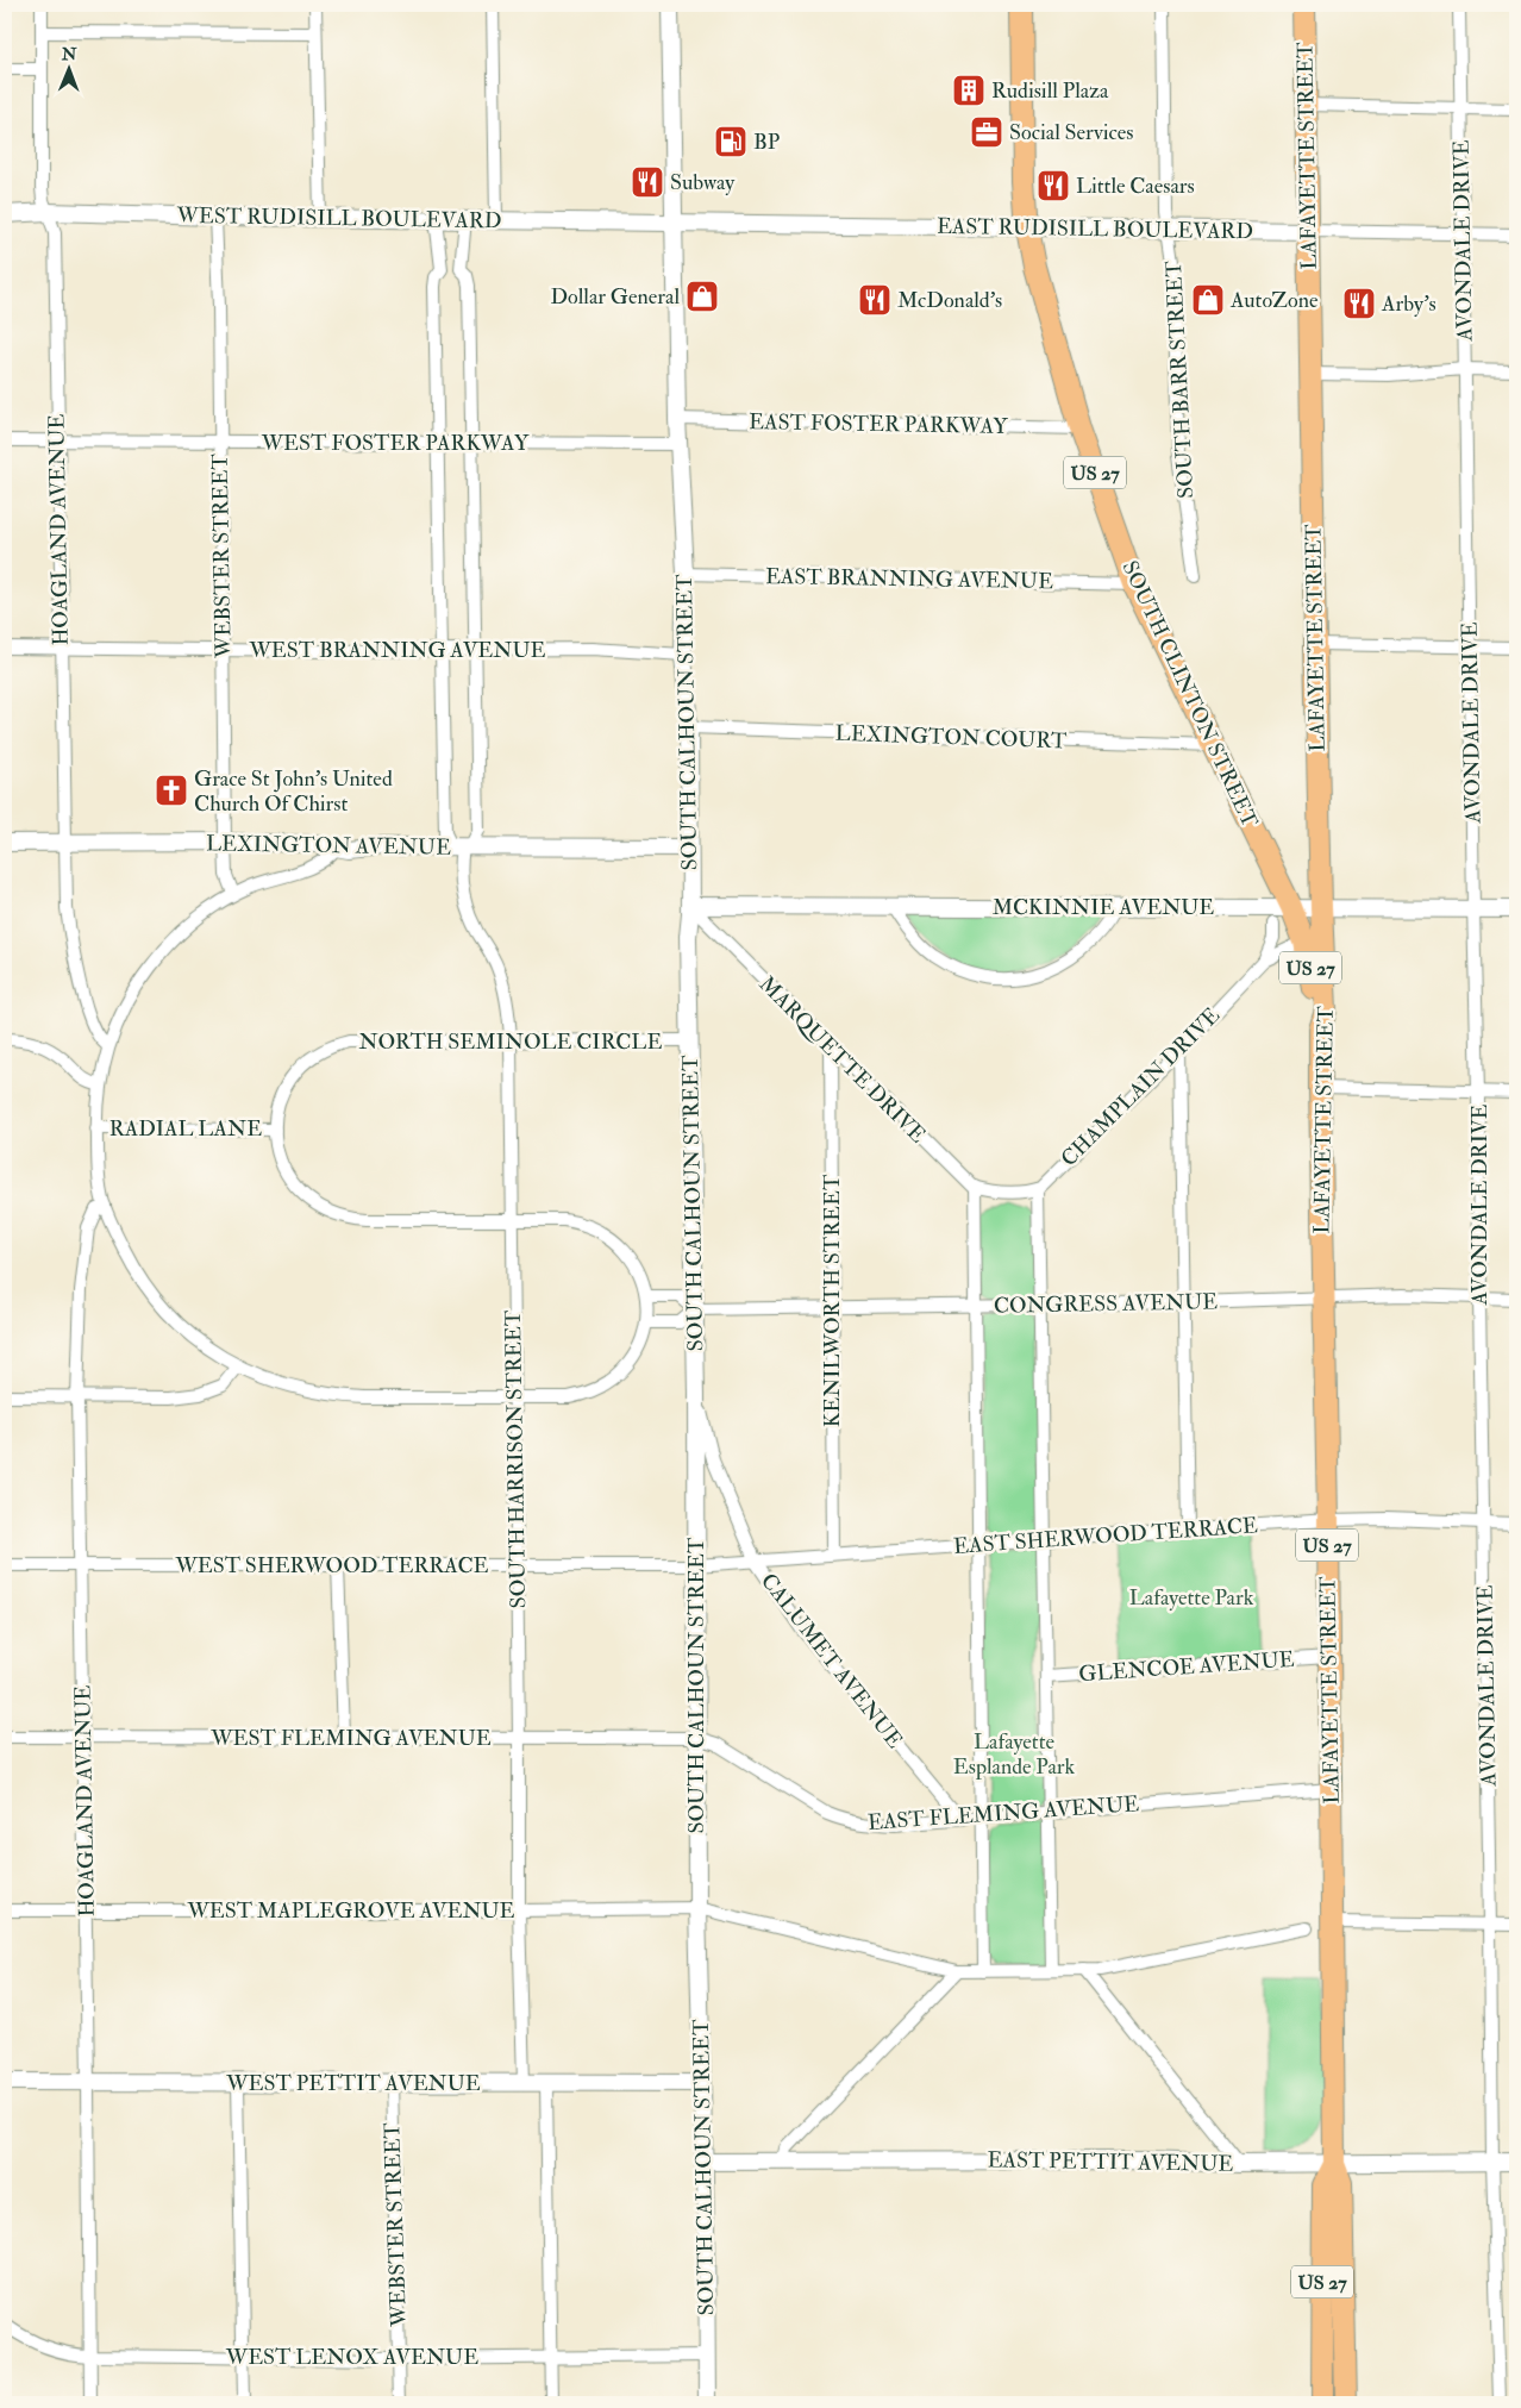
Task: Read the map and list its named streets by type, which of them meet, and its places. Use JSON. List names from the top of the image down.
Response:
{
  "streets": {
    "highway": ["LAFAYETTE STREET", "US 27", "SOUTH CLINTON STREET"],
    "street": [
      "WEST RUDISILL BOULEVARD",
      "EAST RUDISILL BOULEVARD",
      "AVONDALE DRIVE",
      "SOUTH BARR STREET",
      "EAST FOSTER PARKWAY",
      "WEST FOSTER PARKWAY",
      "HOAGLAND AVENUE",
      "WEBSTER STREET",
      "EAST BRANNING AVENUE",
      "WEST BRANNING AVENUE",
      "SOUTH CALHOUN STREET",
      "LEXINGTON COURT",
      "LEXINGTON AVENUE",
      "MCKINNIE AVENUE",
      "NORTH SEMINOLE CIRCLE",
      "MARQUETTE DRIVE",
      "CHAMPLAIN DRIVE",
      "RADIAL LANE",
      "KENILWORTH STREET",
      "CONGRESS AVENUE",
      "SOUTH HARRISON STREET",
      "EAST SHERWOOD TERRACE",
      "WEST SHERWOOD TERRACE",
      "CALUMET AVENUE",
      "GLENCOE AVENUE",
      "WEST FLEMING AVENUE",
      "EAST FLEMING AVENUE",
      "WEST MAPLEGROVE AVENUE",
      "WEST PETTIT AVENUE",
      "EAST PETTIT AVENUE",
      "WEST LENOX AVENUE"
    ]
  },
  "crossings": [
    ["LAFAYETTE STREET", "EAST RUDISILL BOULEVARD"],
    ["LAFAYETTE STREET", "SOUTH CLINTON STREET"],
    ["LAFAYETTE STREET", "MCKINNIE AVENUE"],
    ["LAFAYETTE STREET", "CONGRESS AVENUE"],
    ["LAFAYETTE STREET", "EAST SHERWOOD TERRACE"],
    ["LAFAYETTE STREET", "GLENCOE AVENUE"],
    ["LAFAYETTE STREET", "EAST FLEMING AVENUE"],
    ["LAFAYETTE STREET", "EAST PETTIT AVENUE"],
    ["WEST RUDISILL BOULEVARD", "EAST RUDISILL BOULEVARD"],
    ["WEST RUDISILL BOULEVARD", "HOAGLAND AVENUE"],
    ["WEST RUDISILL BOULEVARD", "WEBSTER STREET"],
    ["WEST RUDISILL BOULEVARD", "SOUTH CALHOUN STREET"],
    ["EAST RUDISILL BOULEVARD", "AVONDALE DRIVE"],
    ["EAST RUDISILL BOULEVARD", "SOUTH BARR STREET"],
    ["EAST RUDISILL BOULEVARD", "SOUTH CLINTON STREET"],
    ["EAST RUDISILL BOULEVARD", "SOUTH CALHOUN STREET"],
    ["AVONDALE DRIVE", "MCKINNIE AVENUE"],
    ["AVONDALE DRIVE", "CONGRESS AVENUE"],
    ["AVONDALE DRIVE", "EAST SHERWOOD TERRACE"],
    ["AVONDALE DRIVE", "EAST PETTIT AVENUE"],
    ["EAST FOSTER PARKWAY", "SOUTH CLINTON STREET"],
    ["EAST FOSTER PARKWAY", "SOUTH CALHOUN STREET"],
    ["WEST FOSTER PARKWAY", "HOAGLAND AVENUE"],
    ["WEST FOSTER PARKWAY", "WEBSTER STREET"],
    ["WEST FOSTER PARKWAY", "SOUTH CALHOUN STREET"],
    ["HOAGLAND AVENUE", "WEST BRANNING AVENUE"],
    ["HOAGLAND AVENUE", "LEXINGTON AVENUE"],
    ["HOAGLAND AVENUE", "WEST SHERWOOD TERRACE"],
    ["HOAGLAND AVENUE", "WEST FLEMING AVENUE"],
    ["HOAGLAND AVENUE", "WEST MAPLEGROVE AVENUE"],
    ["HOAGLAND AVENUE", "WEST PETTIT AVENUE"],
    ["HOAGLAND AVENUE", "WEST LENOX AVENUE"],
    ["WEBSTER STREET", "WEST BRANNING AVENUE"],
    ["WEBSTER STREET", "LEXINGTON AVENUE"],
    ["WEBSTER STREET", "WEST PETTIT AVENUE"],
    ["WEBSTER STREET", "WEST LENOX AVENUE"],
    ["EAST BRANNING AVENUE", "SOUTH CLINTON STREET"],
    ["EAST BRANNING AVENUE", "SOUTH CALHOUN STREET"],
    ["WEST BRANNING AVENUE", "SOUTH CALHOUN STREET"],
    ["SOUTH CLINTON STREET", "LEXINGTON COURT"],
    ["SOUTH CLINTON STREET", "MCKINNIE AVENUE"],
    ["SOUTH CLINTON STREET", "CHAMPLAIN DRIVE"],
    ["SOUTH CALHOUN STREET", "LEXINGTON COURT"],
    ["SOUTH CALHOUN STREET", "LEXINGTON AVENUE"],
    ["SOUTH CALHOUN STREET", "MCKINNIE AVENUE"],
    ["SOUTH CALHOUN STREET", "NORTH SEMINOLE CIRCLE"],
    ["SOUTH CALHOUN STREET", "MARQUETTE DRIVE"],
    ["SOUTH CALHOUN STREET", "CONGRESS AVENUE"],
    ["SOUTH CALHOUN STREET", "EAST SHERWOOD TERRACE"],
    ["SOUTH CALHOUN STREET", "WEST SHERWOOD TERRACE"],
    ["SOUTH CALHOUN STREET", "CALUMET AVENUE"],
    ["SOUTH CALHOUN STREET", "WEST FLEMING AVENUE"],
    ["SOUTH CALHOUN STREET", "EAST FLEMING AVENUE"],
    ["SOUTH CALHOUN STREET", "WEST MAPLEGROVE AVENUE"],
    ["SOUTH CALHOUN STREET", "WEST PETTIT AVENUE"],
    ["SOUTH CALHOUN STREET", "EAST PETTIT AVENUE"],
    ["SOUTH CALHOUN STREET", "WEST LENOX AVENUE"],
    ["LEXINGTON AVENUE", "SOUTH HARRISON STREET"],
    ["MCKINNIE AVENUE", "MARQUETTE DRIVE"],
    ["NORTH SEMINOLE CIRCLE", "RADIAL LANE"],
    ["NORTH SEMINOLE CIRCLE", "SOUTH HARRISON STREET"],
    ["MARQUETTE DRIVE", "KENILWORTH STREET"],
    ["KENILWORTH STREET", "CONGRESS AVENUE"],
    ["KENILWORTH STREET", "EAST SHERWOOD TERRACE"],
    ["SOUTH HARRISON STREET", "WEST SHERWOOD TERRACE"],
    ["SOUTH HARRISON STREET", "WEST FLEMING AVENUE"],
    ["SOUTH HARRISON STREET", "WEST MAPLEGROVE AVENUE"],
    ["SOUTH HARRISON STREET", "WEST PETTIT AVENUE"],
    ["EAST SHERWOOD TERRACE", "WEST SHERWOOD TERRACE"],
    ["EAST SHERWOOD TERRACE", "CALUMET AVENUE"],
    ["CALUMET AVENUE", "EAST FLEMING AVENUE"],
    ["WEST FLEMING AVENUE", "EAST FLEMING AVENUE"]
  ],
  "parks": ["Lafayette Park", "Lafayette Esplande Park"],
  "places": {
    "building": ["Rudisill Plaza"],
    "office": ["Social Services"],
    "fuel station": ["BP"],
    "restaurant": [
      "Subway",
      "Little Caesars",
      "McDonald's",
      "Arby's"
    ],
    "shop": ["Dollar General", "AutoZone"],
    "church": ["Grace St John's United Church Of Chirst"]
  },
  "north": "top"
}
